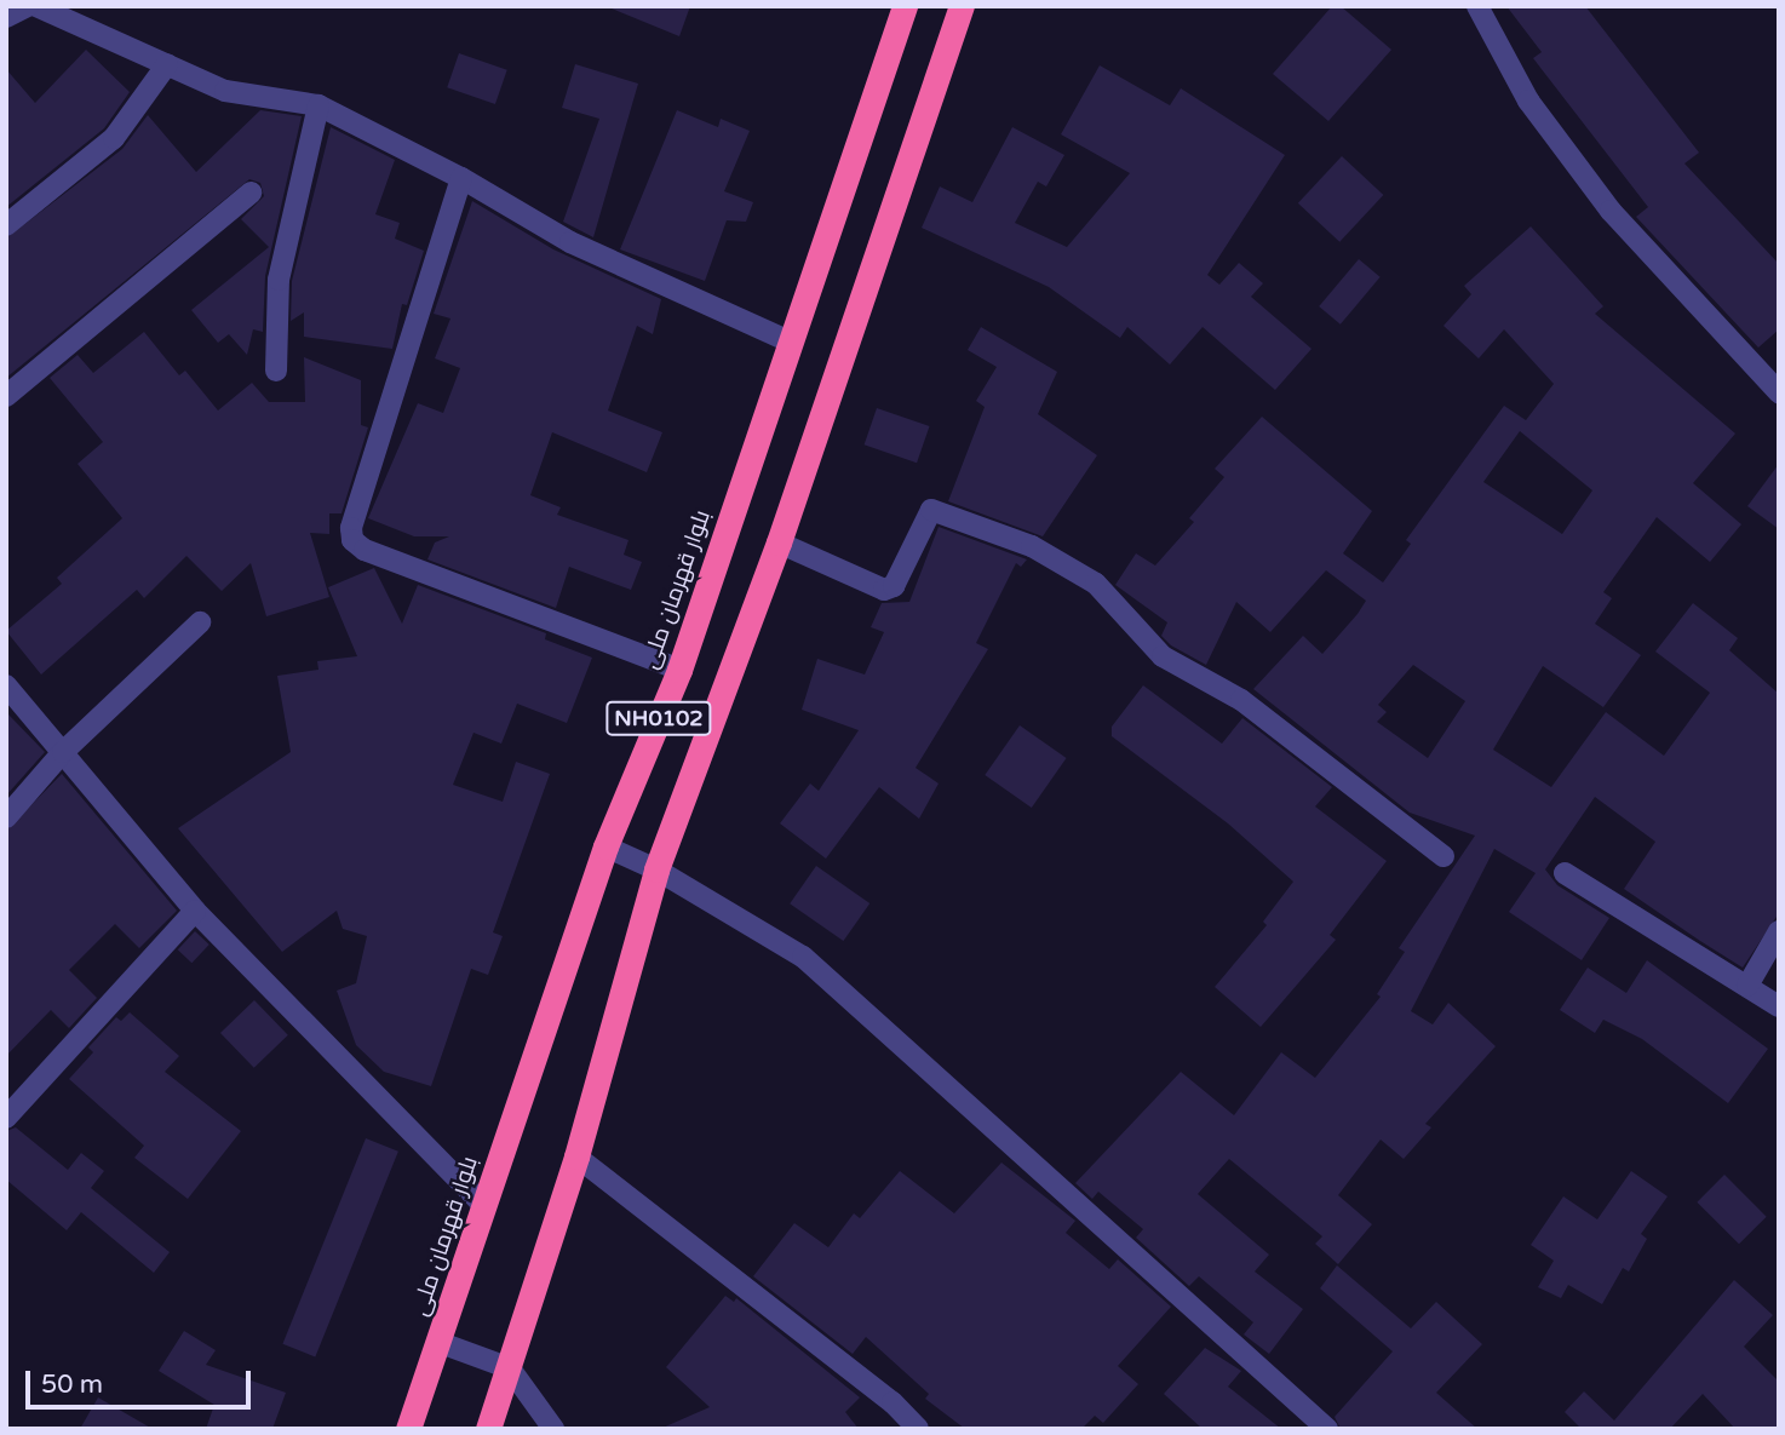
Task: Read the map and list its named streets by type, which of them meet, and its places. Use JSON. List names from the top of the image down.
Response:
{
  "streets": {
    "highway": ["بلوار قهرمان ملی", "NH0102"]
  },
  "scale_bar": "50 m"
}
